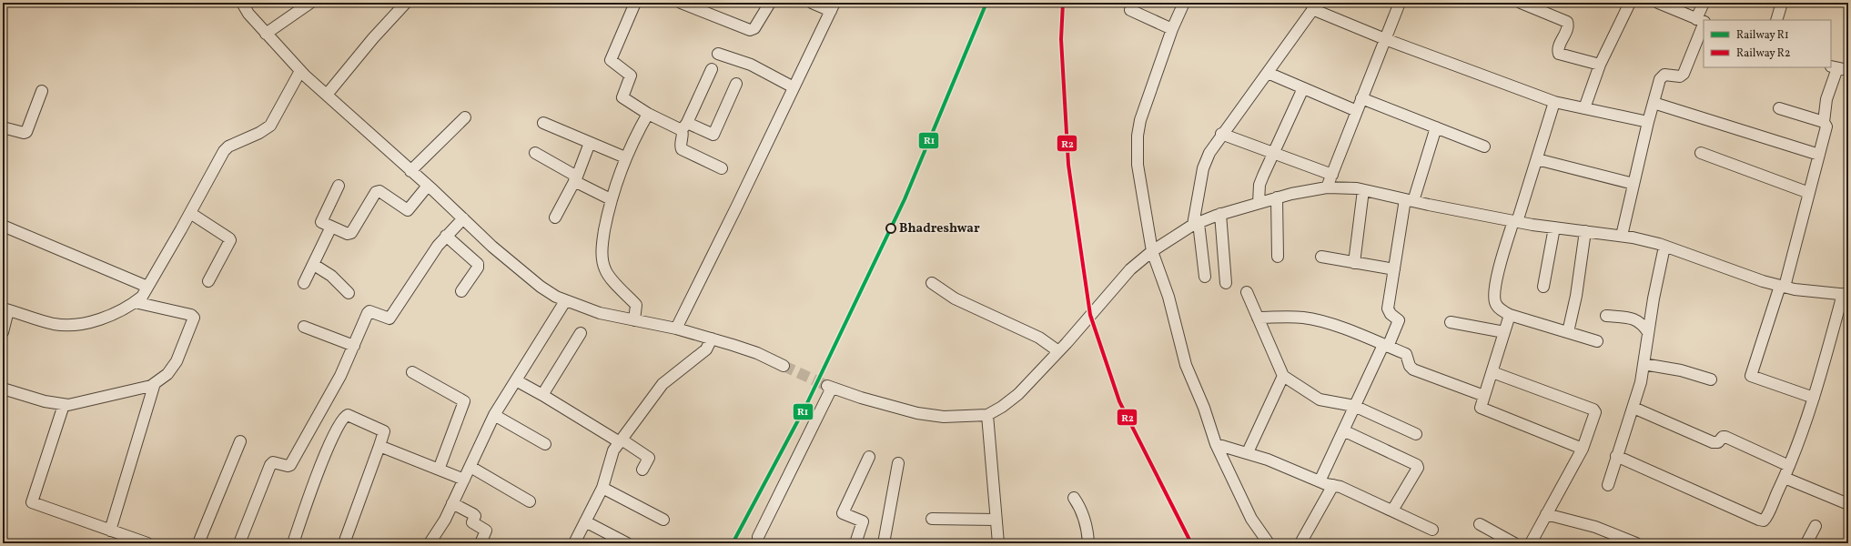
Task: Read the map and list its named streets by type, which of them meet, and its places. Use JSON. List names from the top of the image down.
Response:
{
  "places": ["Bhadreshwar"],
  "lines": ["rail line R1", "rail line R2"],
  "legend": ["Railway R1", "Railway R2"]
}
